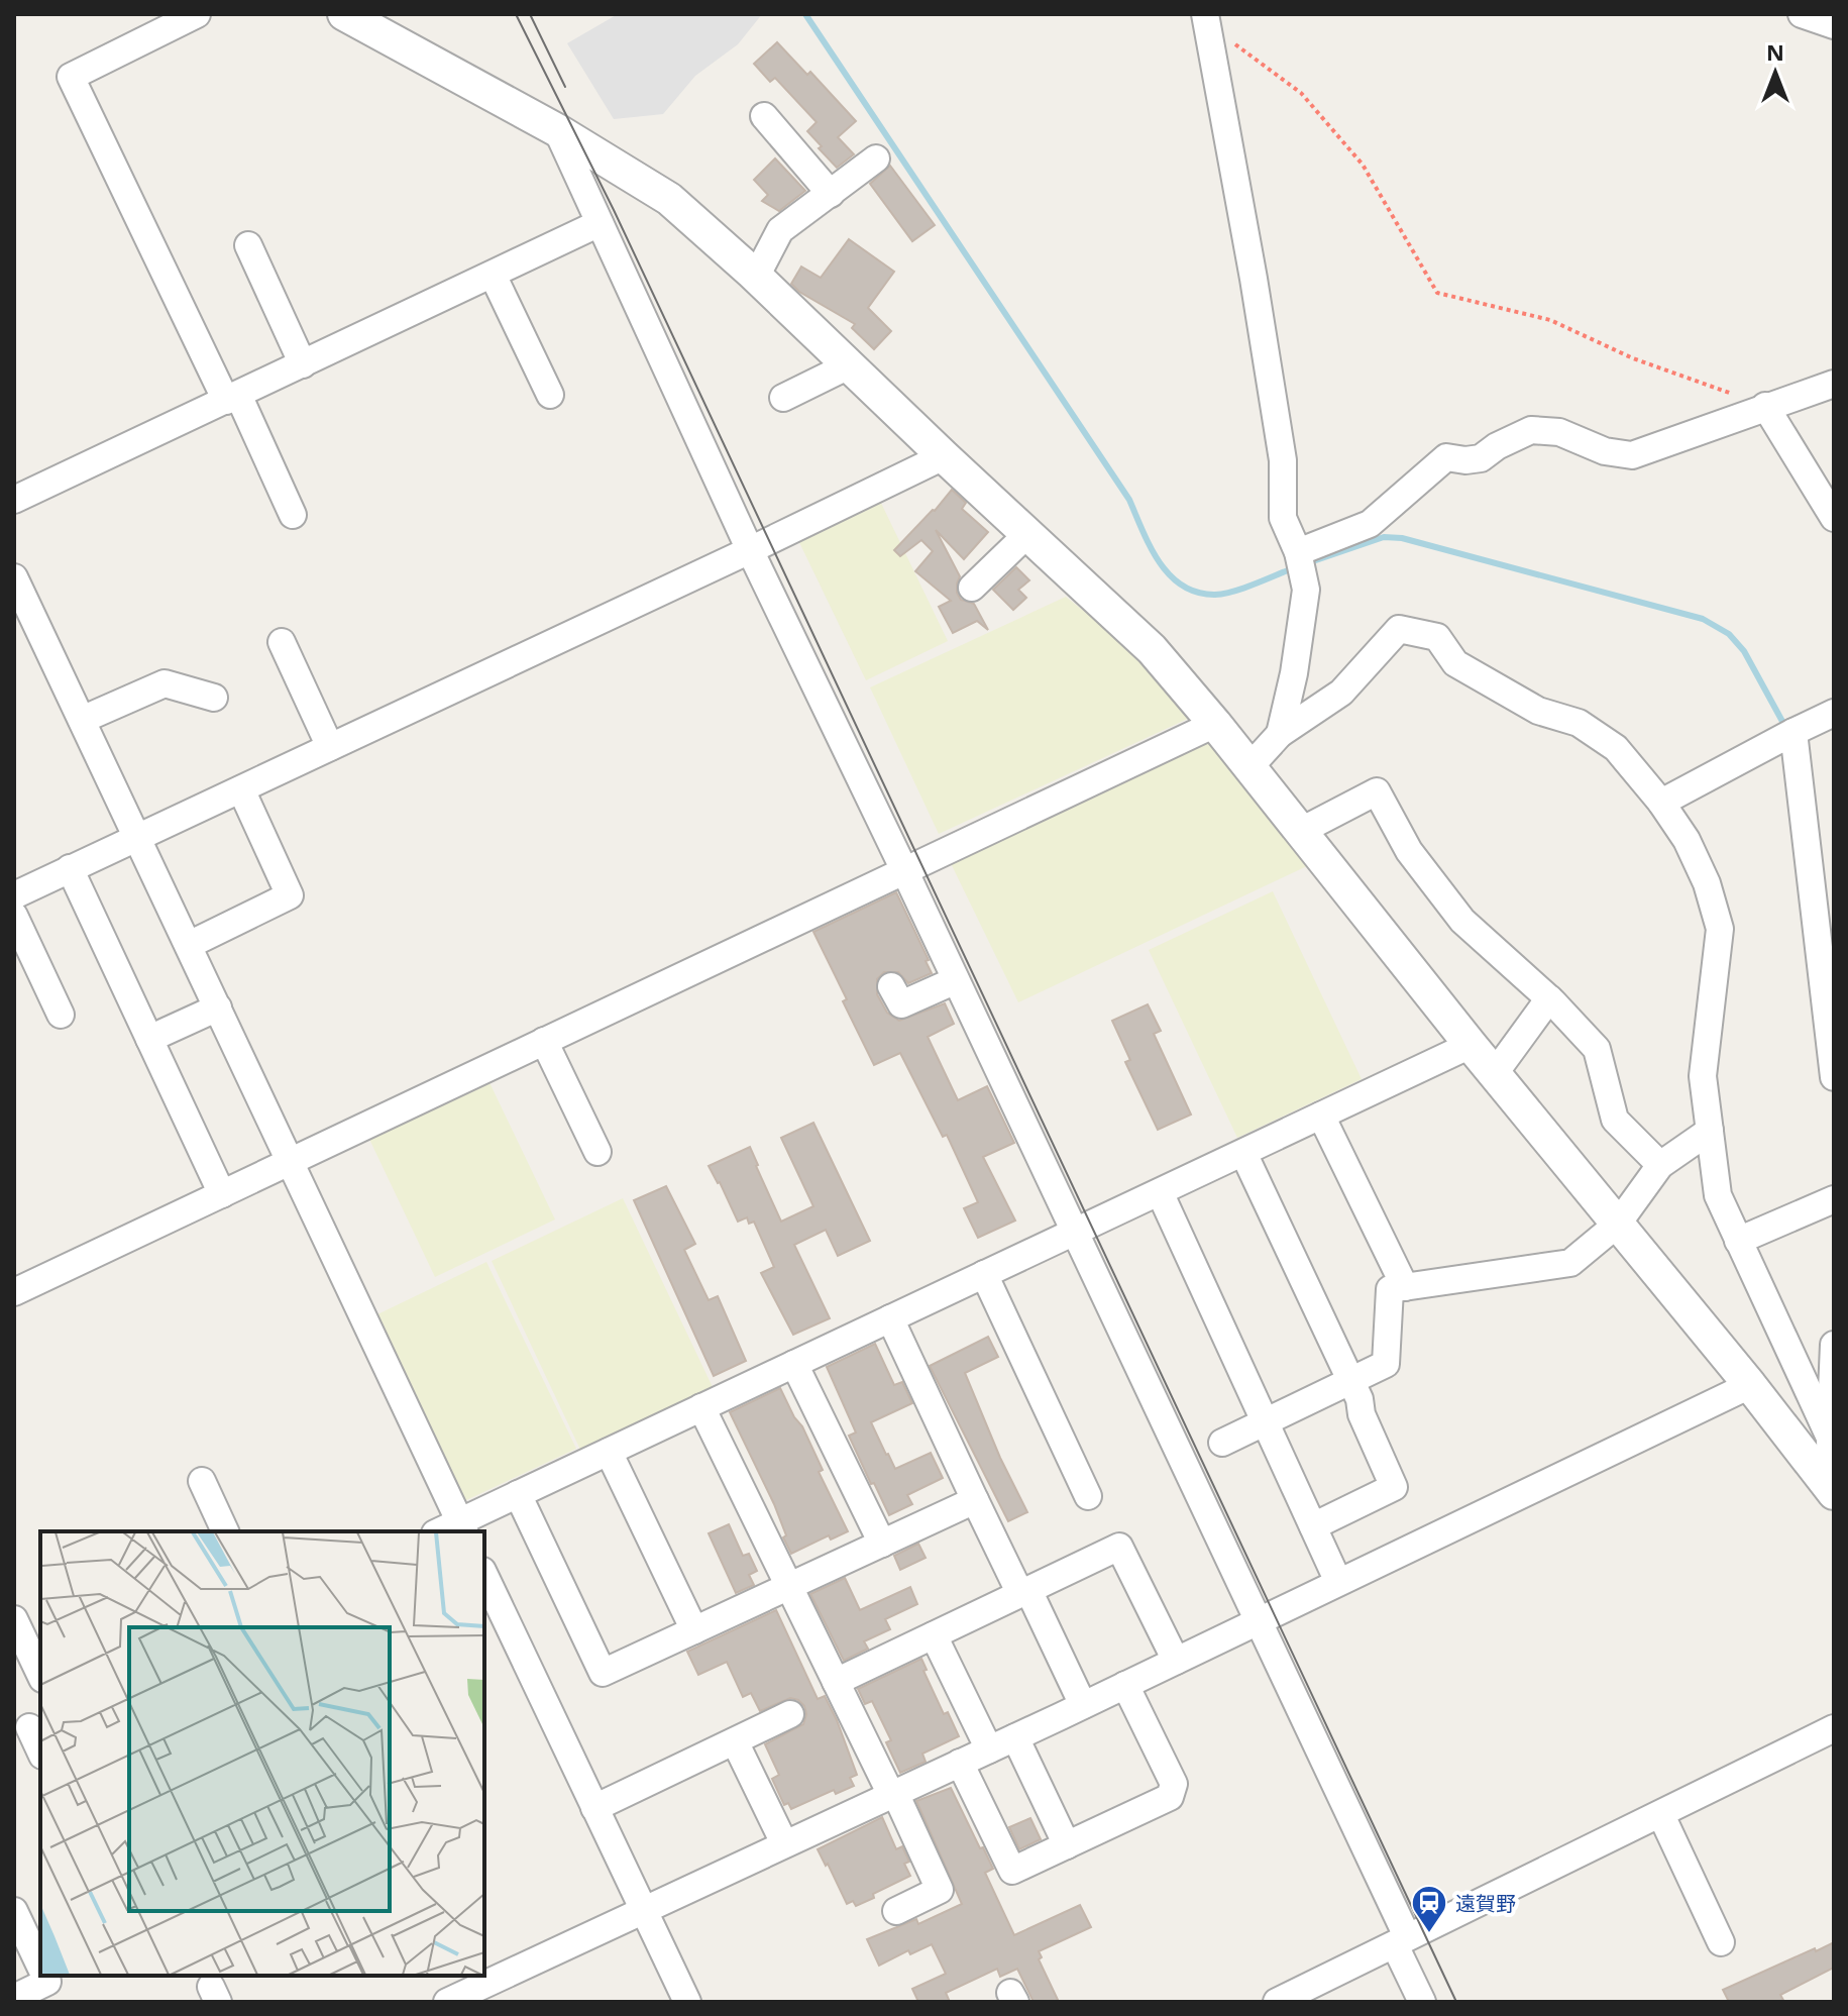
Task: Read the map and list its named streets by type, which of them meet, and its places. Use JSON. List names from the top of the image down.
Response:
{
  "places": {
    "station": ["遠賀野"]
  },
  "north": "top"
}
